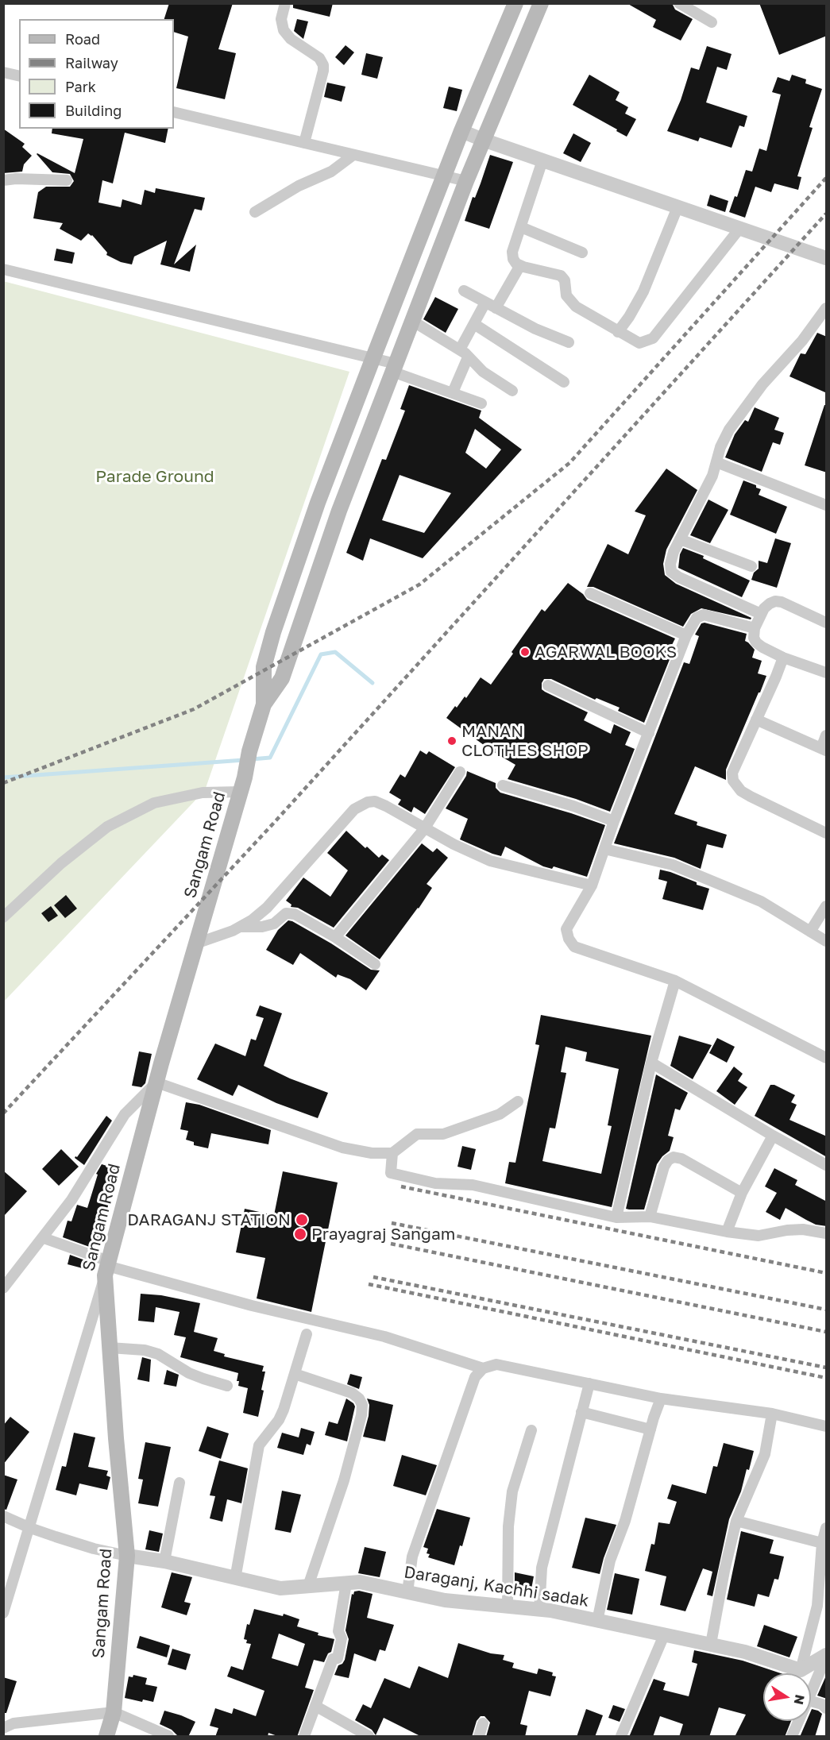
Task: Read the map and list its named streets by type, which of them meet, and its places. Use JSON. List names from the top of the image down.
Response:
{
  "streets": {
    "main road": ["Sangam Road"],
    "street": ["Daraganj, Kachhi sadak"]
  },
  "crossings": [
    ["Sangam Road", "Daraganj, Kachhi sadak"]
  ],
  "parks": ["Parade Ground"],
  "places": [
    "AGARWAL BOOKS",
    "MANAN CLOTHES SHOP",
    "DARAGANJ STATION",
    "Prayagraj Sangam"
  ],
  "legend": [
    "Road",
    "Railway",
    "Park",
    "Building"
  ],
  "north": "right"
}
